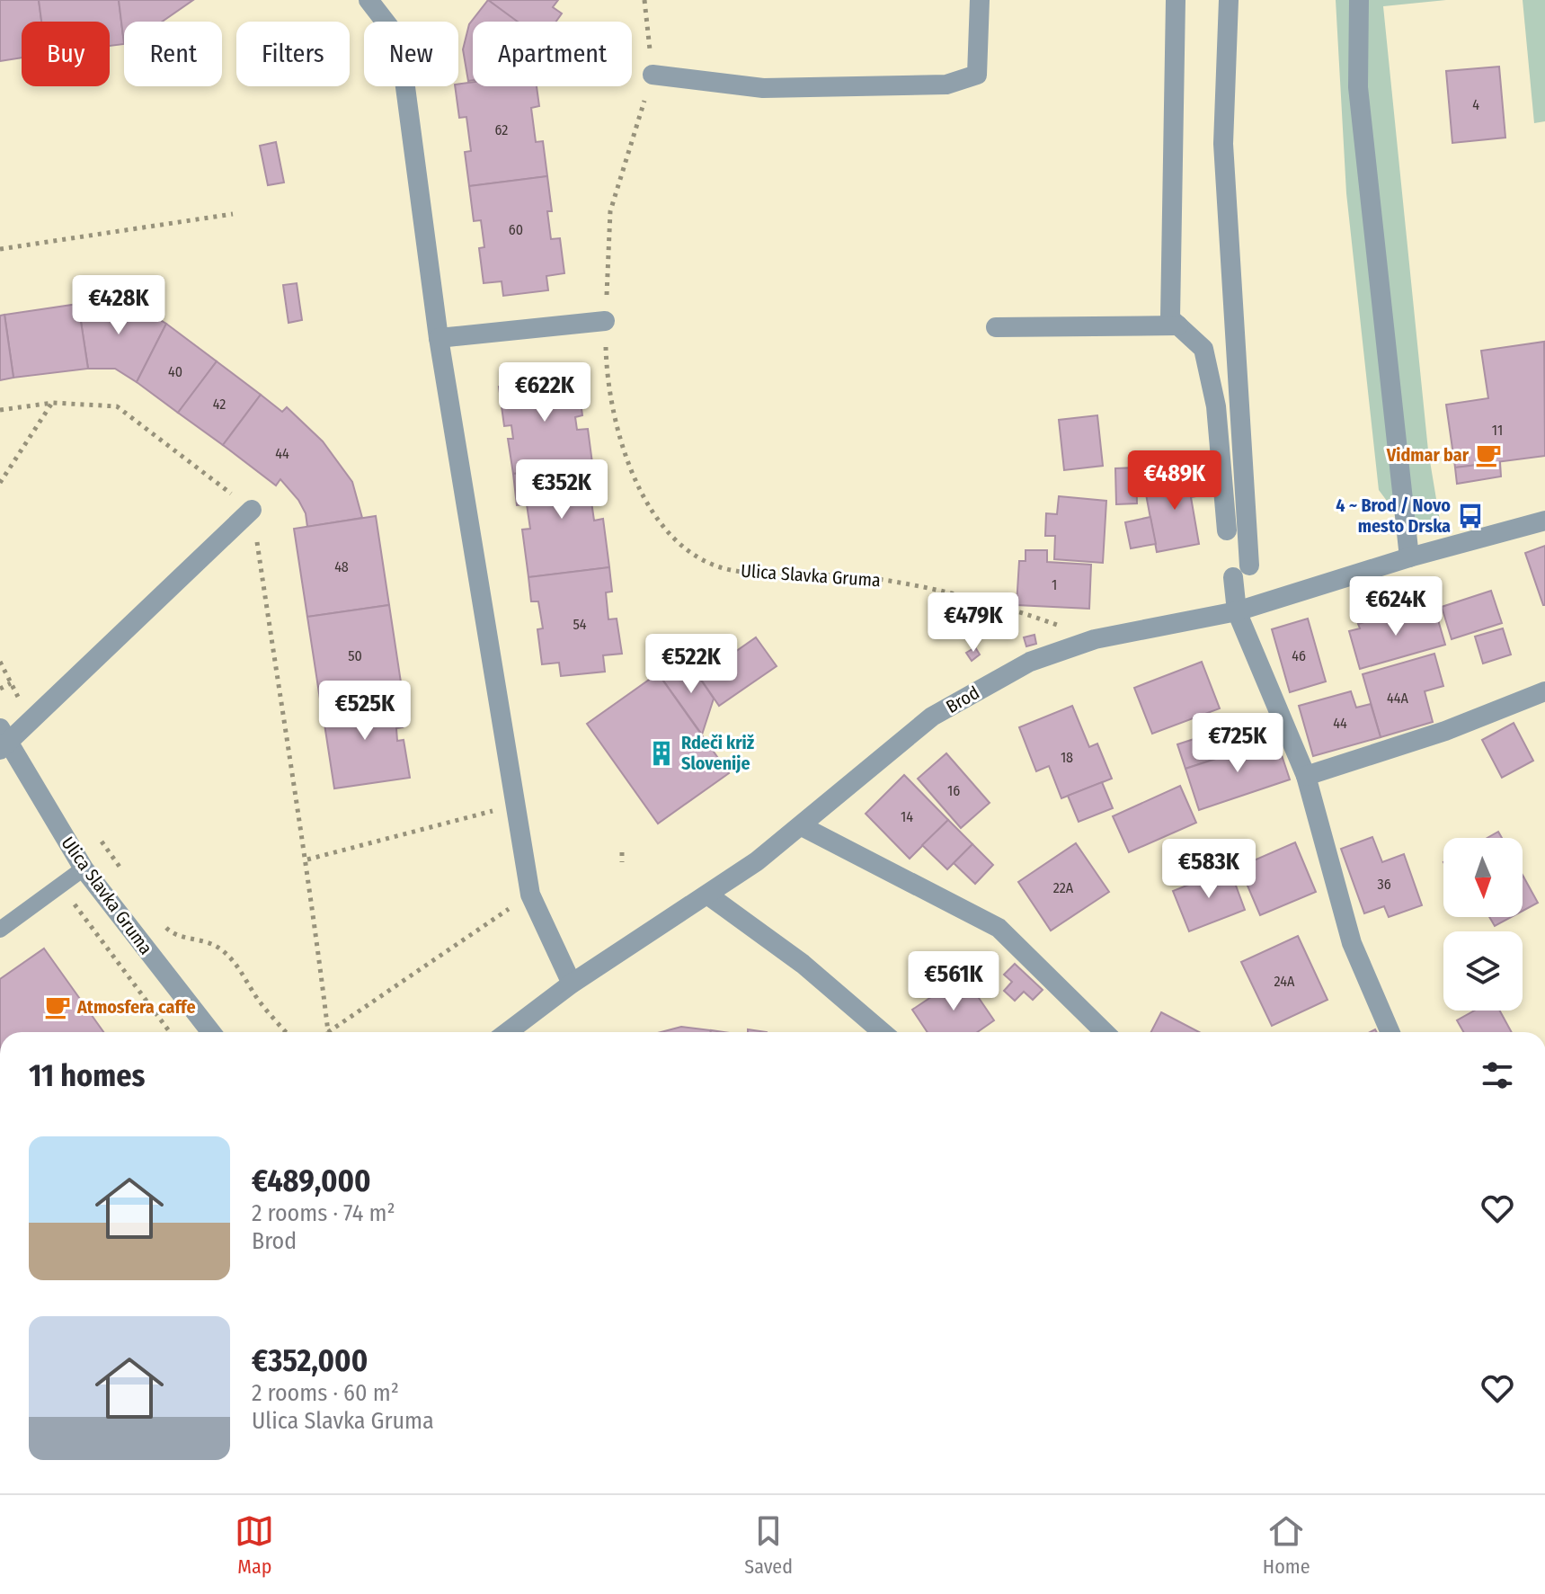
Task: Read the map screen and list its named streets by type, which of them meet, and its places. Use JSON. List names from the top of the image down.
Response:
{
  "streets": {
    "street": ["Ulica Slavka Gruma", "Brod"]
  },
  "crossings": [
    ["Ulica Slavka Gruma", "Brod"]
  ],
  "places": {
    "cafe": ["Vidmar bar", "Atmosfera caffe"],
    "bus stop": ["4 ~ Brod / Novo mesto Drska"],
    "building": ["Rdeči križ Slovenije"]
  },
  "house_numbers": [
    "4",
    "62",
    "60",
    "40",
    "42",
    "11",
    "44",
    "48",
    "1",
    "54",
    "50",
    "46",
    "44A",
    "44",
    "18",
    "16",
    "14",
    "36",
    "22A",
    "24A"
  ],
  "north": "bottom",
  "page": {
    "chip": [
      "Buy",
      "Rent",
      "Filters",
      "New",
      "Apartment"
    ],
    "price": [
      "€428K",
      "€622K",
      "€489K",
      "€352K",
      "€624K",
      "€479K",
      "€522K",
      "€525K",
      "€725K",
      "€583K",
      "€561K"
    ],
    "heading": "11 homes",
    "list": [
      {
        "name": "€489,000",
        "note": "2 rooms · 74 m² · Brod"
      },
      {
        "name": "€352,000",
        "note": "2 rooms · 60 m² · Ulica Slavka Gruma"
      }
    ],
    "tabs": ["Map", "Saved", "Home"]
  }
}
